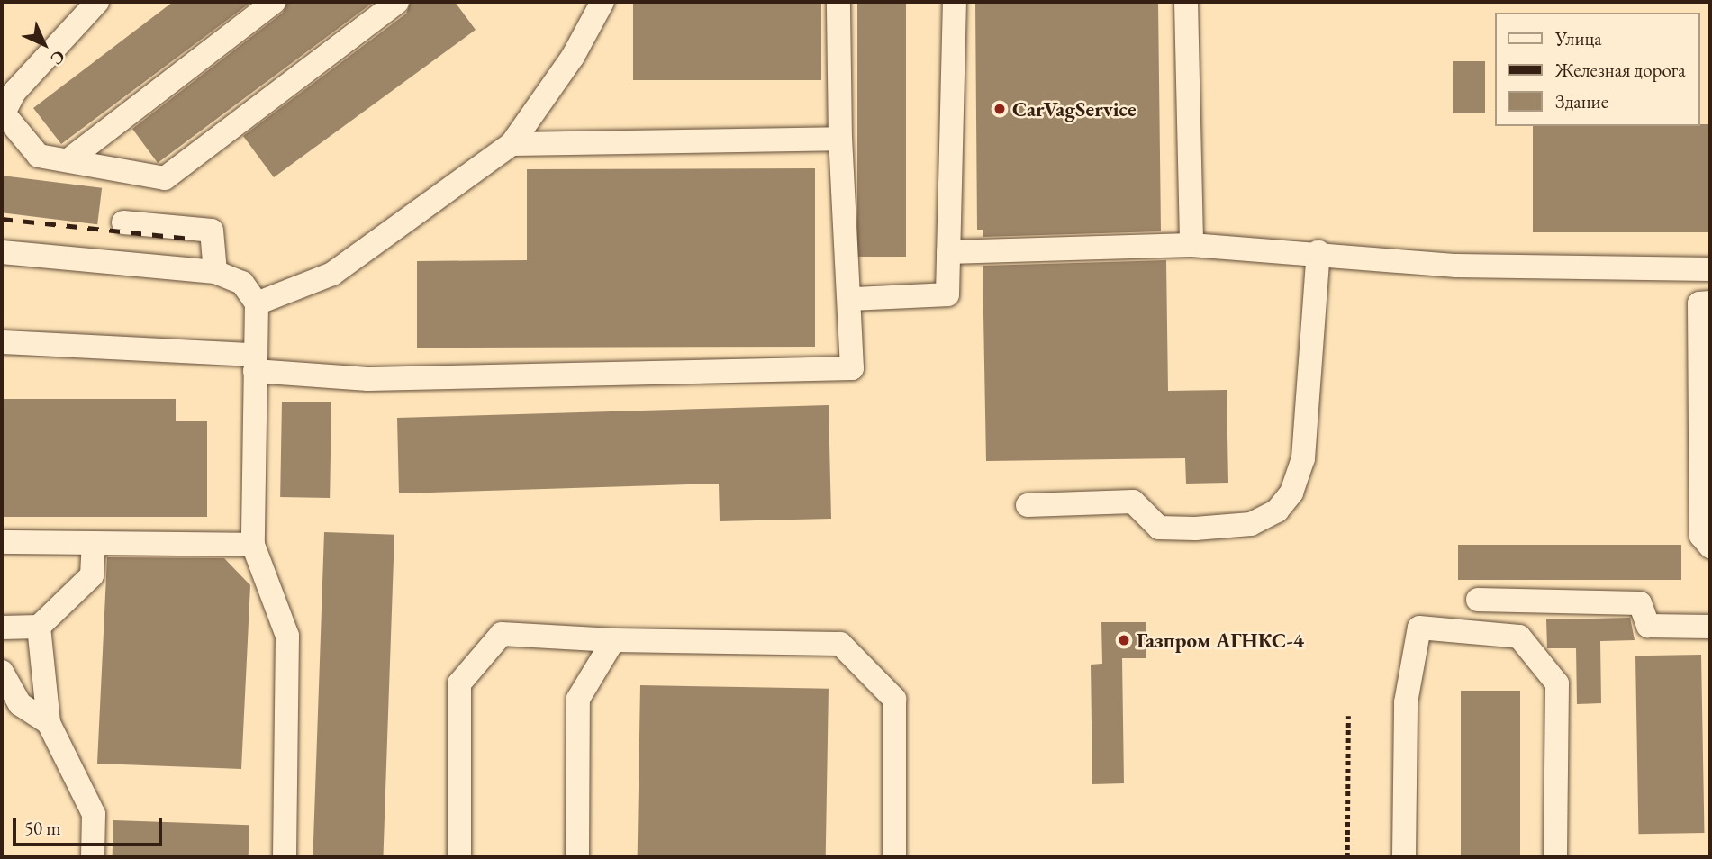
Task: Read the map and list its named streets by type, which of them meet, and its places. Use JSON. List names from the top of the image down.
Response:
{
  "places": ["CarVagService", "Газпром АГНКС-4"],
  "legend": ["Улица", "Железная дорога", "Здание"],
  "scale_bar": "50 m",
  "north": "bottom right"
}
